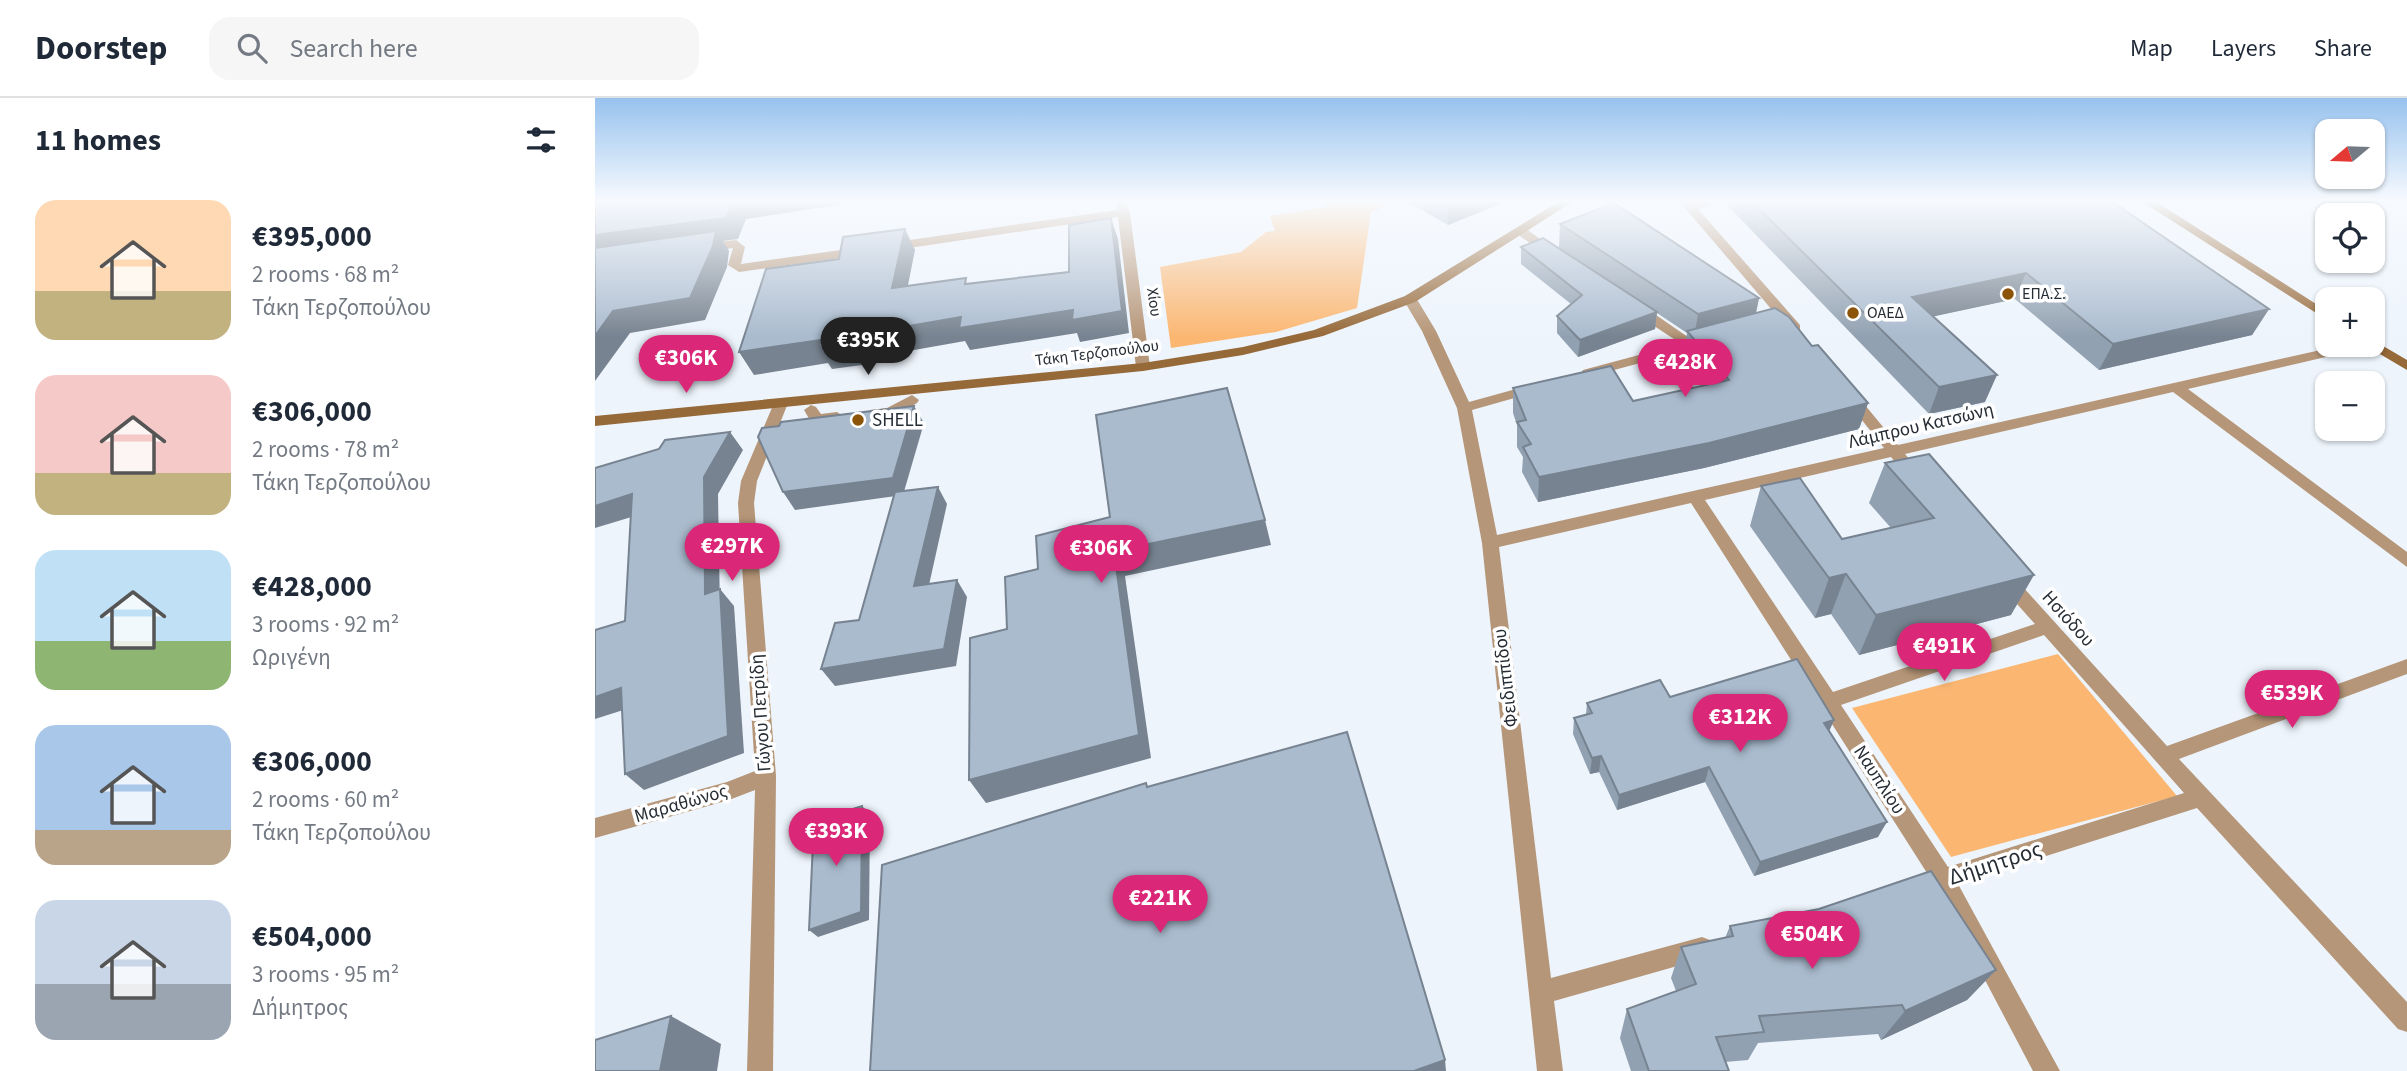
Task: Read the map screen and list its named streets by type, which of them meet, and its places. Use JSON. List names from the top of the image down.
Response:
{
  "streets": {
    "main road": ["Τάκη Τερζοπούλου"],
    "street": [
      "Χίου",
      "Λάμπρου Κατσώνη",
      "Ησιόδου",
      "Φειδιππίδου",
      "Γώγου Πετρίδη",
      "Ναυπλίου",
      "Μαραθώνος",
      "Δήμητρος"
    ]
  },
  "crossings": [
    ["Χίου", "Τάκη Τερζοπούλου"],
    ["Τάκη Τερζοπούλου", "Φειδιππίδου"],
    ["Τάκη Τερζοπούλου", "Γώγου Πετρίδη"],
    ["Λάμπρου Κατσώνη", "Φειδιππίδου"],
    ["Λάμπρου Κατσώνη", "Ναυπλίου"],
    ["Ησιόδου", "Δήμητρος"],
    ["Γώγου Πετρίδη", "Μαραθώνος"],
    ["Ναυπλίου", "Δήμητρος"]
  ],
  "places": ["ΕΠΑ.Σ.", "ΟΑΕΔ", "SHELL"],
  "north": "left",
  "page": {
    "header": "Doorstep",
    "search": "Search here",
    "nav": ["Map", "Layers", "Share"],
    "heading": "11 homes",
    "map_buttons": ["+", "−"],
    "list": [
      {
        "name": "€395,000",
        "note": "2 rooms · 68 m² · Τάκη Τερζοπούλου"
      },
      {
        "name": "€306,000",
        "note": "2 rooms · 78 m² · Τάκη Τερζοπούλου"
      },
      {
        "name": "€428,000",
        "note": "3 rooms · 92 m² · Ωριγένη"
      },
      {
        "name": "€306,000",
        "note": "2 rooms · 60 m² · Τάκη Τερζοπούλου"
      },
      {
        "name": "€504,000",
        "note": "3 rooms · 95 m² · Δήμητρος"
      }
    ],
    "price": [
      "€395K",
      "€306K",
      "€428K",
      "€297K",
      "€306K",
      "€491K",
      "€539K",
      "€312K",
      "€393K",
      "€221K",
      "€504K"
    ]
  }
}
